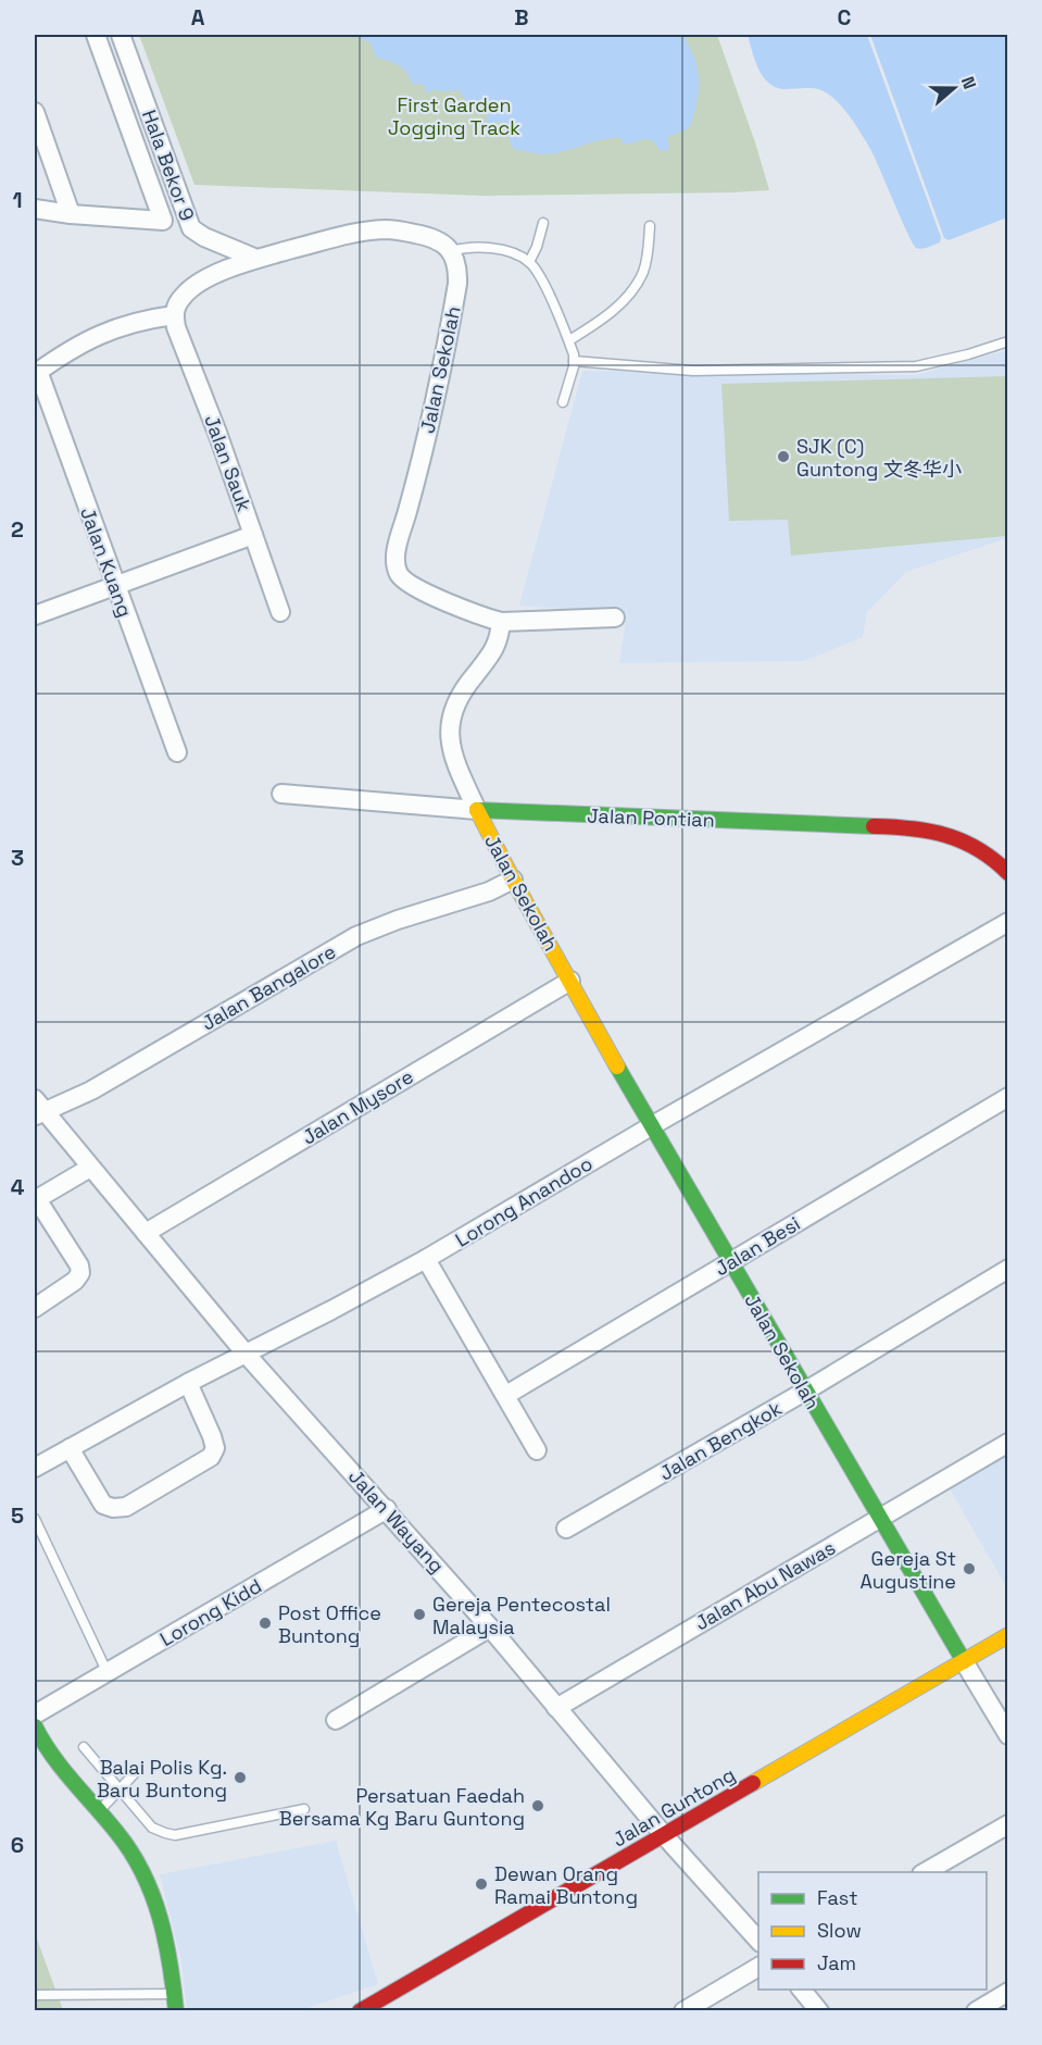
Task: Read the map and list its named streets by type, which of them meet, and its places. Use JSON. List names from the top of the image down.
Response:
{
  "streets": {
    "street": [
      "Hala Bekor 9",
      "Jalan Sekolah",
      "Jalan Sauk",
      "Jalan Kuang",
      "Jalan Pontian",
      "Jalan Bangalore",
      "Jalan Mysore",
      "Lorong Anandoo",
      "Jalan Besi",
      "Jalan Bengkok",
      "Jalan Wayang",
      "Jalan Abu Nawas",
      "Lorong Kidd",
      "Jalan Guntong"
    ]
  },
  "crossings": [
    ["Jalan Sekolah", "Jalan Pontian"],
    ["Jalan Sekolah", "Jalan Bangalore"],
    ["Jalan Sekolah", "Jalan Mysore"],
    ["Jalan Sekolah", "Lorong Anandoo"],
    ["Jalan Sekolah", "Jalan Besi"],
    ["Jalan Sekolah", "Jalan Bengkok"],
    ["Jalan Sekolah", "Jalan Abu Nawas"],
    ["Jalan Sekolah", "Jalan Guntong"],
    ["Jalan Bangalore", "Jalan Wayang"],
    ["Jalan Mysore", "Jalan Wayang"],
    ["Lorong Anandoo", "Jalan Wayang"],
    ["Jalan Wayang", "Jalan Abu Nawas"],
    ["Jalan Wayang", "Lorong Kidd"],
    ["Jalan Wayang", "Jalan Guntong"]
  ],
  "parks": ["First Garden Jogging Track"],
  "places": [
    "SJK (C) Guntong 文冬华小",
    "Gereja St Augustine",
    "Gereja Pentecostal Malaysia",
    "Post Office Buntong",
    "Balai Polis Kg. Baru Buntong",
    "Persatuan Faedah Bersama Kg Baru Guntong",
    "Dewan Orang Ramai Buntong"
  ],
  "legend": ["Fast", "Slow", "Jam"],
  "north": "right",
  "grid": {
    "columns": ["A", "B", "C"],
    "rows": [
      "1",
      "2",
      "3",
      "4",
      "5",
      "6"
    ]
  }
}
